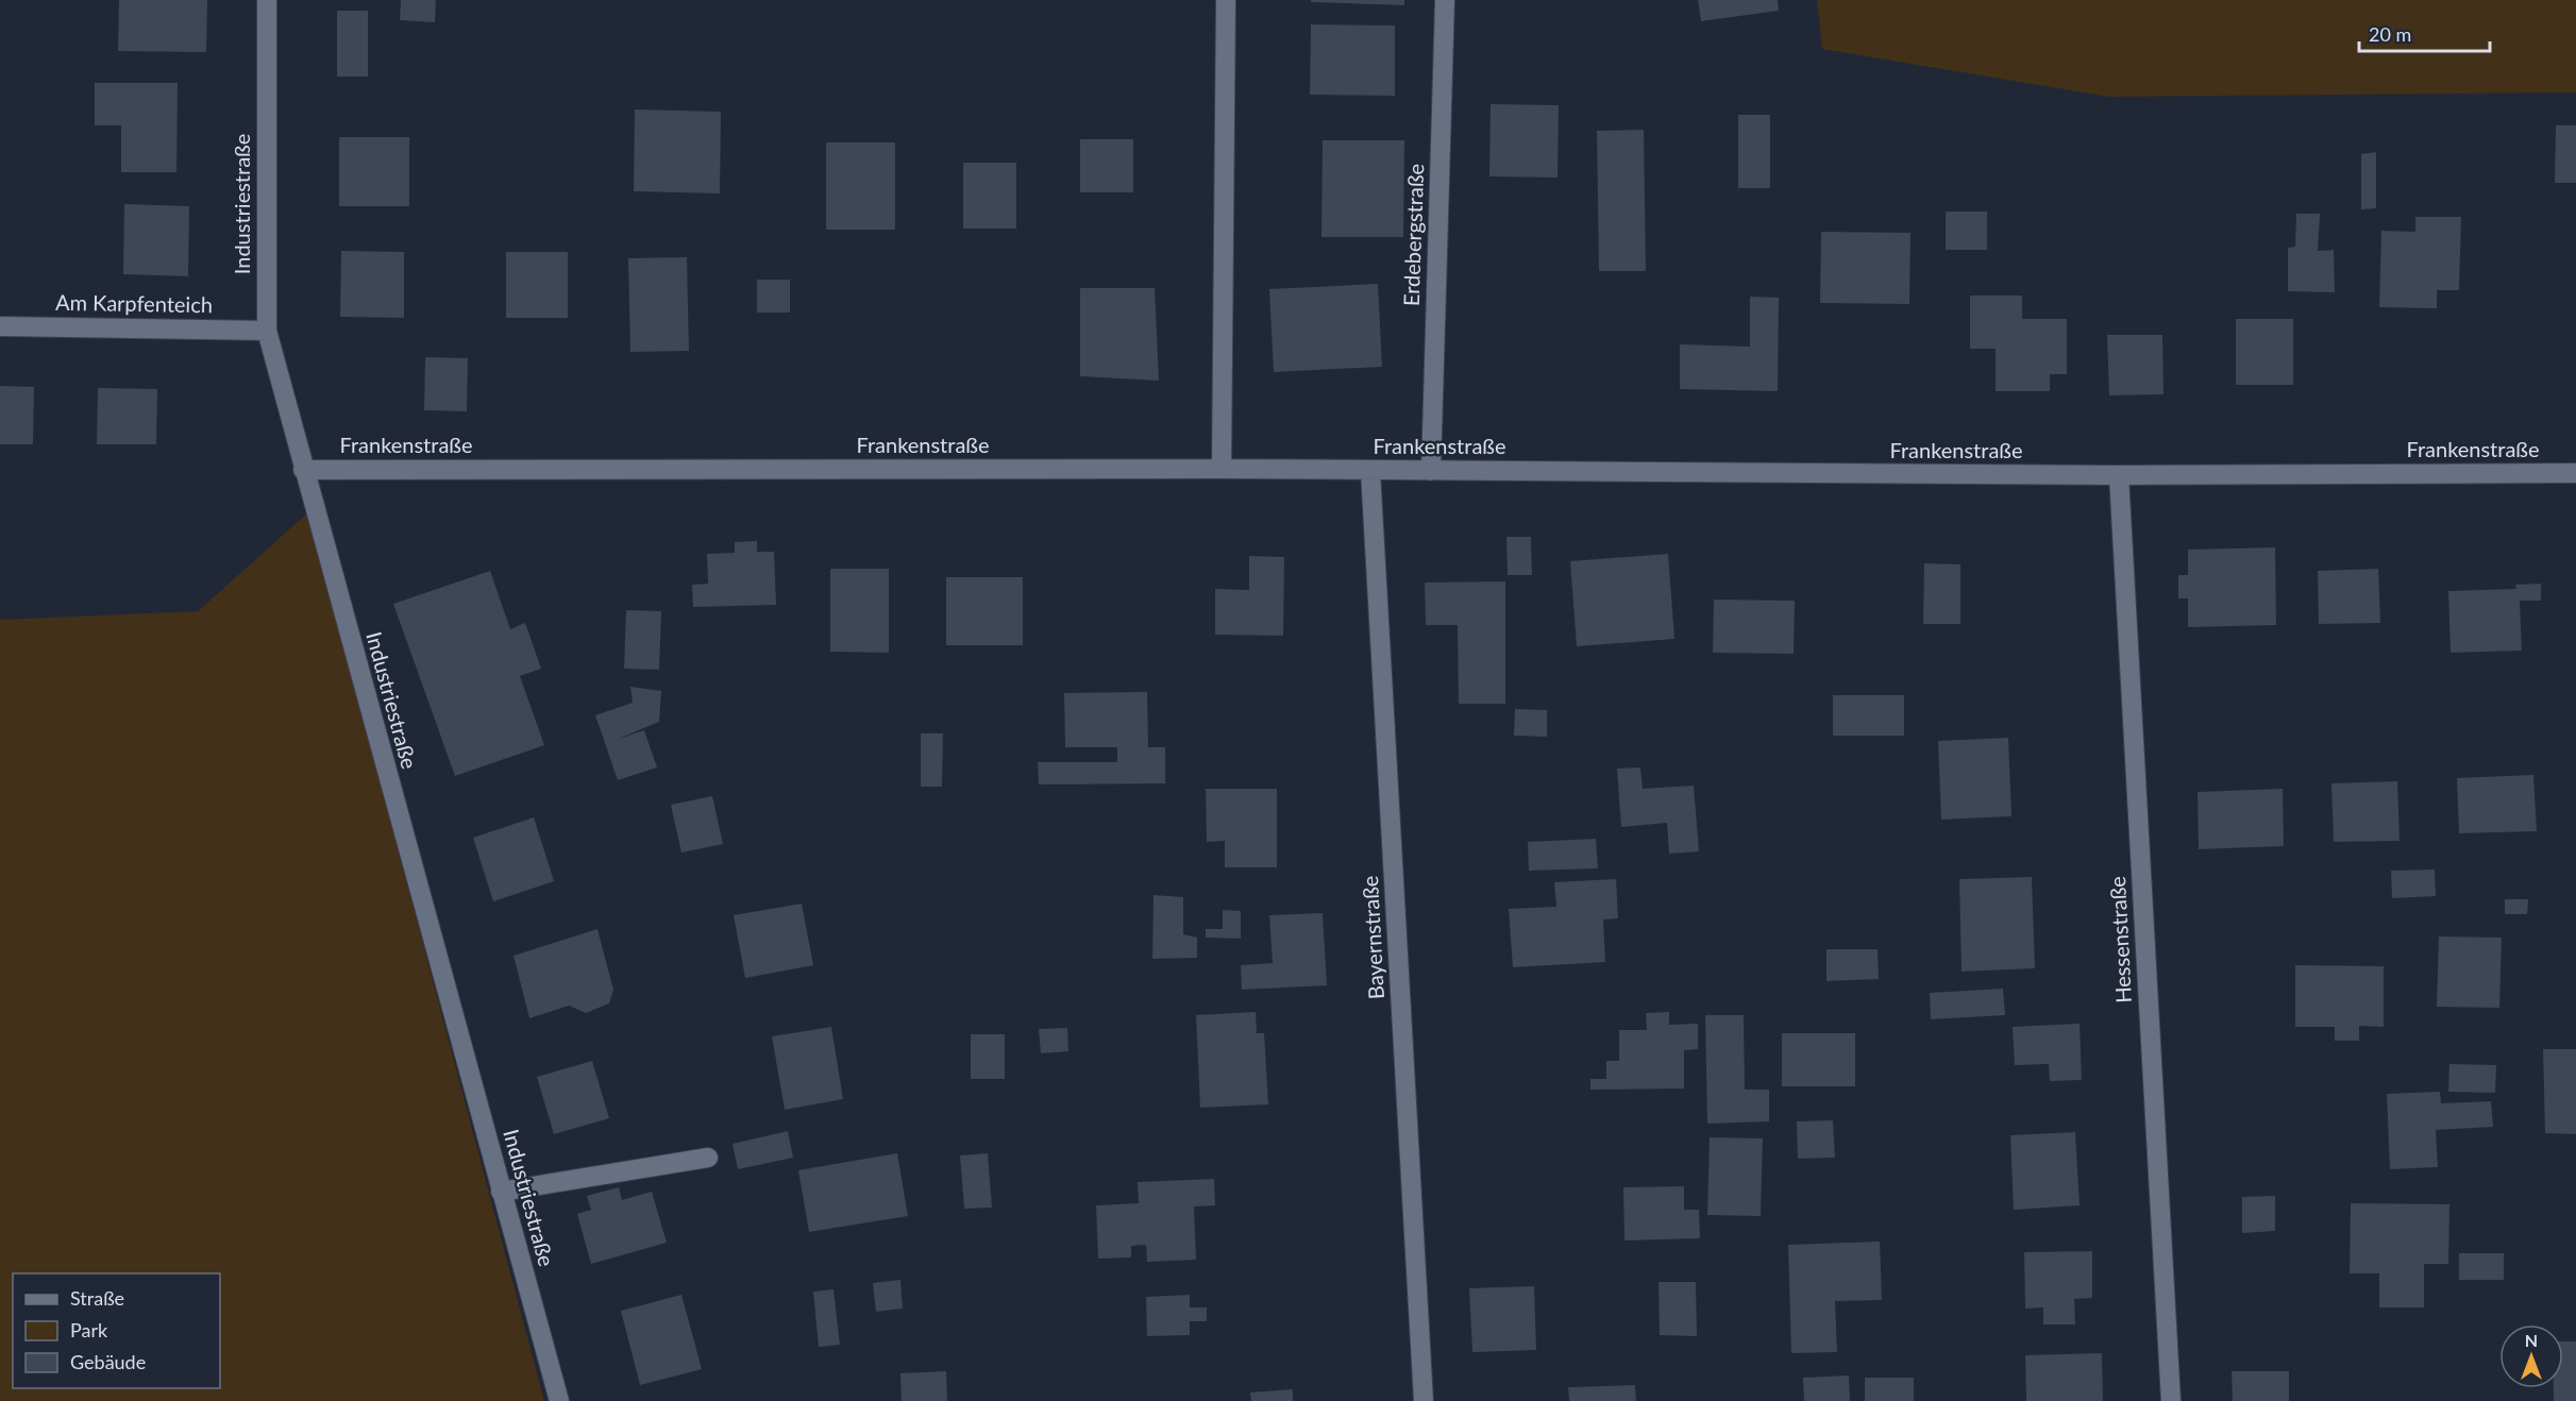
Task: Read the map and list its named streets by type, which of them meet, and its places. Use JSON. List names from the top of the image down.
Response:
{
  "streets": {
    "street": [
      "Industriestraße",
      "Erdebergstraße",
      "Am Karpfenteich",
      "Frankenstraße",
      "Bayernstraße",
      "Hessenstraße"
    ]
  },
  "crossings": [
    ["Industriestraße", "Am Karpfenteich"],
    ["Industriestraße", "Frankenstraße"],
    ["Erdebergstraße", "Frankenstraße"],
    ["Frankenstraße", "Bayernstraße"],
    ["Frankenstraße", "Hessenstraße"]
  ],
  "legend": ["Straße", "Park", "Gebäude"],
  "scale_bar": "20 m",
  "north": "top"
}
